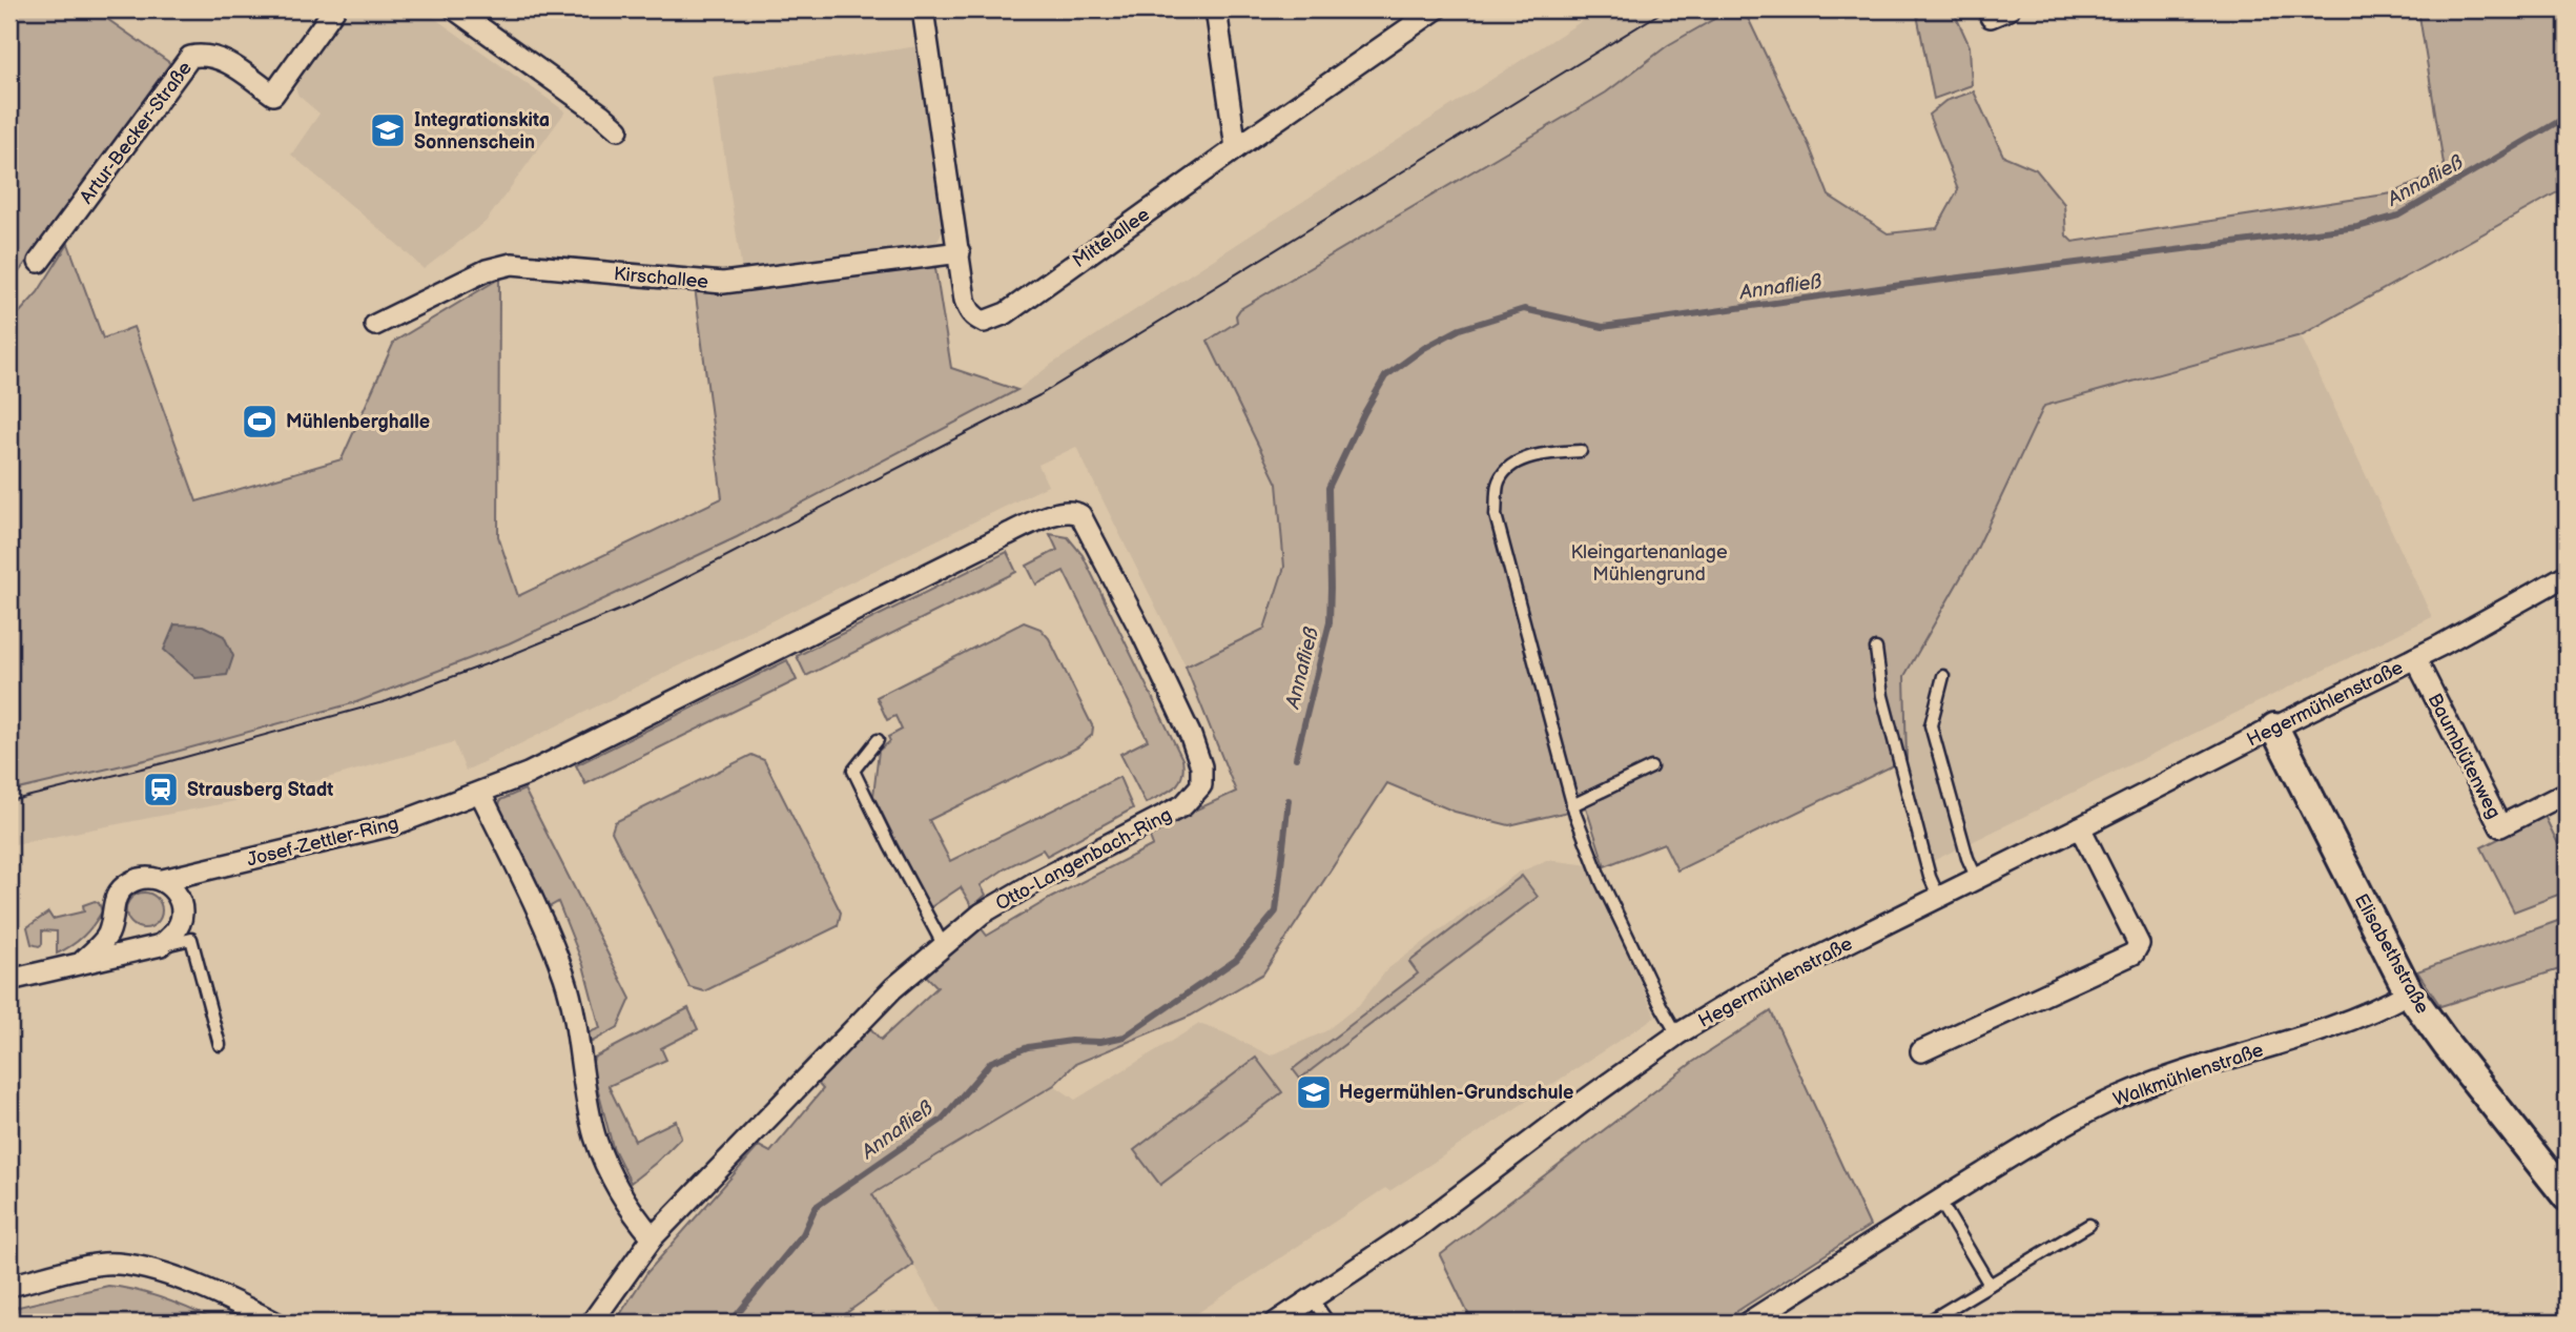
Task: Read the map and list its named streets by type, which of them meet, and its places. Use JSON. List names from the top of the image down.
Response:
{
  "streets": {
    "street": [
      "Artur-Becker-Straße",
      "Mittelallee",
      "Kirschallee",
      "Hegermühlenstraße",
      "Baumblütenweg",
      "Josef-Zettler-Ring",
      "Otto-Langenbach-Ring",
      "Elisabethstraße",
      "Walkmühlenstraße"
    ]
  },
  "crossings": [
    ["Mittelallee", "Kirschallee"],
    ["Hegermühlenstraße", "Baumblütenweg"],
    ["Hegermühlenstraße", "Elisabethstraße"],
    ["Josef-Zettler-Ring", "Otto-Langenbach-Ring"],
    ["Elisabethstraße", "Walkmühlenstraße"]
  ],
  "water": ["Annafließ"],
  "parks": ["Kleingartenanlage Mühlengrund"],
  "places": {
    "school or university": ["Integrationskita Sonnenschein", "Hegermühlen-Grundschule"],
    "sports": ["Mühlenberghalle"],
    "station": ["Strausberg Stadt"]
  }
}
